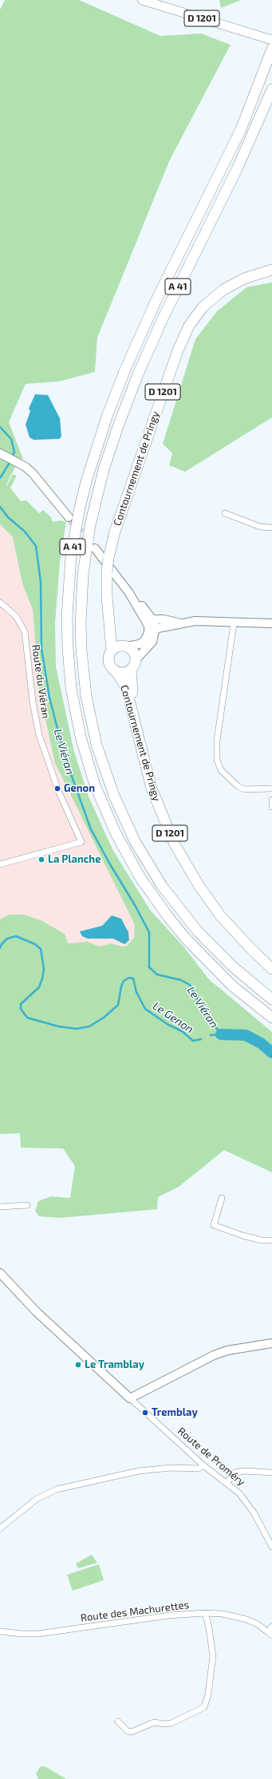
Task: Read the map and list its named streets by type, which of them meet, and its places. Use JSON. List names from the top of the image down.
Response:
{
  "streets": {
    "highway": ["D 1201", "A 41", "Contournement de Pringy"],
    "street": ["Route du Viéran", "Route de Proméry", "Route des Machurettes"]
  },
  "water": ["Le Viéran", "Le Genon"],
  "places": [
    "Genon",
    "La Planche",
    "Le Tramblay",
    "Tremblay"
  ]
}
